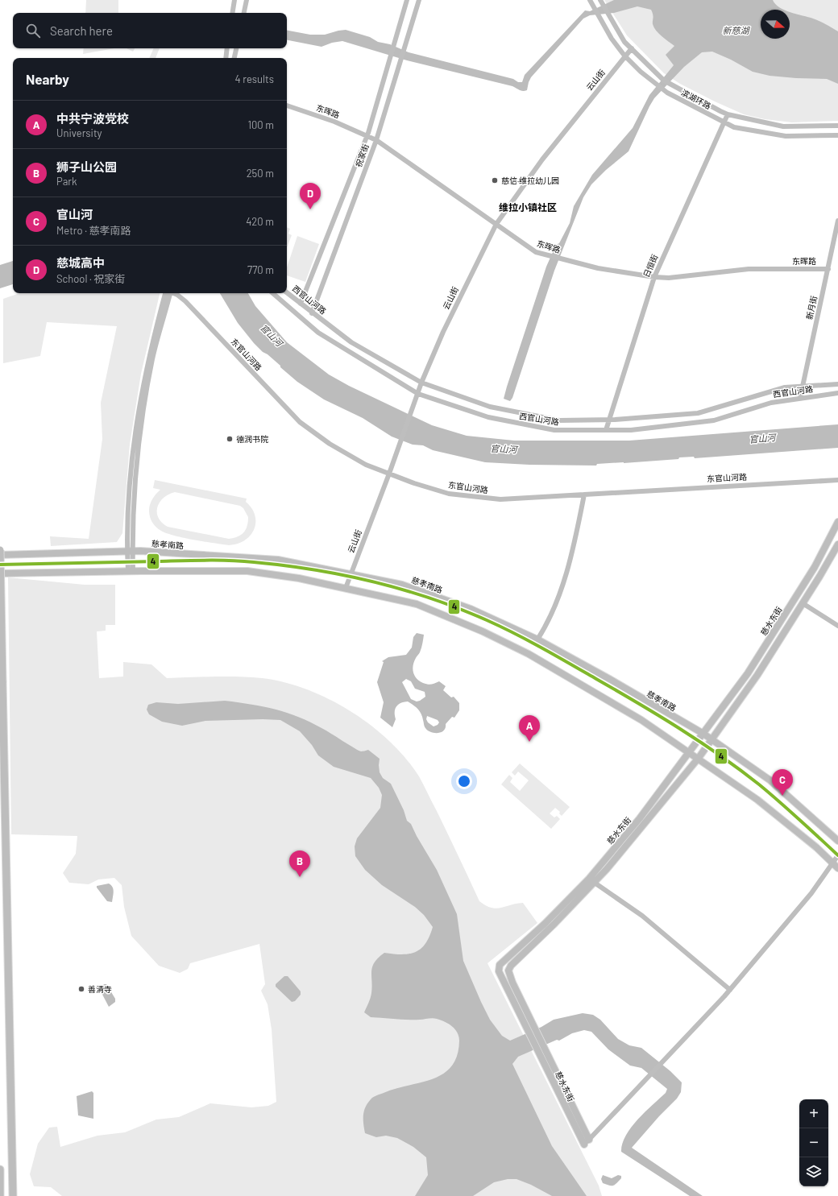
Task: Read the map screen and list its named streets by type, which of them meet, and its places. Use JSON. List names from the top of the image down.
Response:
{
  "streets": {
    "main road": ["慈孝南路", "慈水东街"],
    "street": [
      "云山街",
      "滨湖环路",
      "东晖路",
      "祝家街",
      "日恒街",
      "西官山河路",
      "新月街",
      "东官山河路"
    ]
  },
  "crossings": [
    ["云山街", "滨湖环路"],
    ["云山街", "东晖路"],
    ["云山街", "西官山河路"],
    ["云山街", "东官山河路"],
    ["云山街", "慈孝南路"],
    ["滨湖环路", "日恒街"],
    ["东晖路", "祝家街"],
    ["东晖路", "日恒街"],
    ["东晖路", "新月街"],
    ["祝家街", "西官山河路"],
    ["日恒街", "西官山河路"],
    ["西官山河路", "新月街"],
    ["慈孝南路", "慈水东街"]
  ],
  "districts": ["维拉小镇社区"],
  "water": ["新慈湖", "官山河"],
  "places": ["慈信·维拉幼儿园", "德润书院", "善清寺"],
  "lines": ["metro line 4"],
  "north": "right",
  "page": {
    "search": "Search here",
    "heading": ["Nearby", "4 results"],
    "list": [
      {
        "mark": "A",
        "name": "中共宁波党校",
        "note": "University",
        "value": "100 m"
      },
      {
        "mark": "B",
        "name": "狮子山公园",
        "note": "Park",
        "value": "250 m"
      },
      {
        "mark": "C",
        "name": "官山河",
        "note": "Metro · 慈孝南路",
        "value": "420 m"
      },
      {
        "mark": "D",
        "name": "慈城高中",
        "note": "School · 祝家街",
        "value": "770 m"
      }
    ],
    "pins": [
      "D",
      "A",
      "C",
      "B"
    ],
    "map_buttons": ["+", "−"]
  }
}
